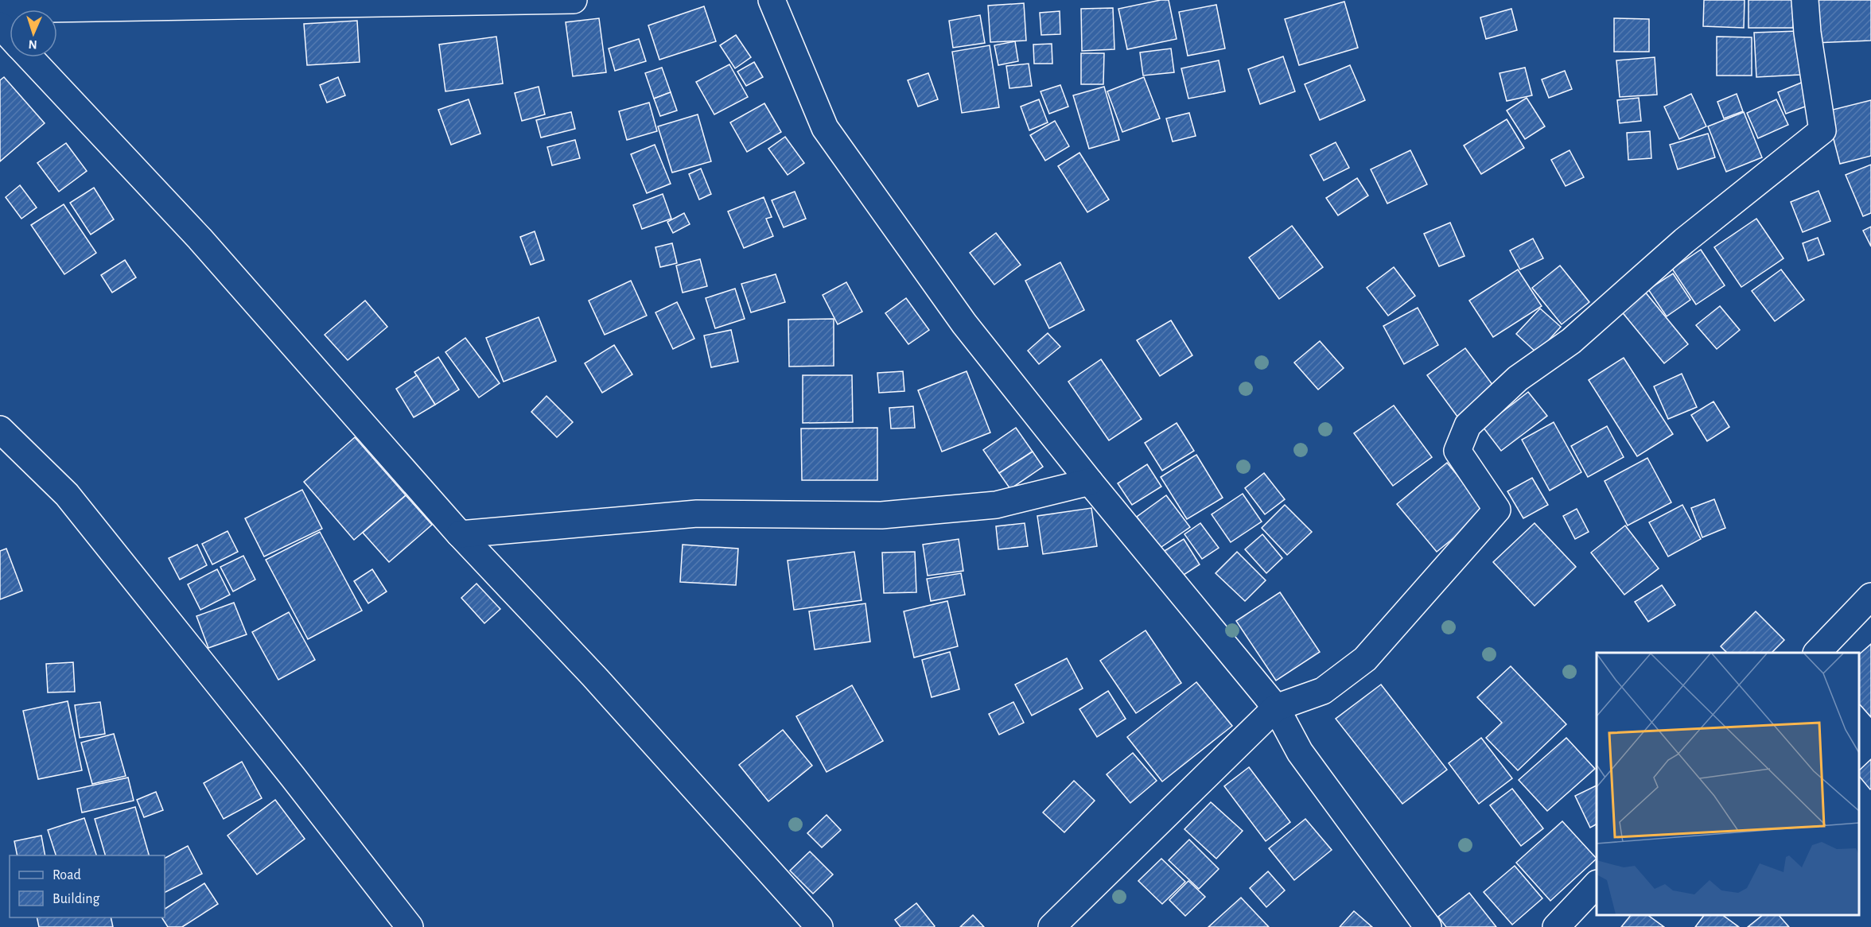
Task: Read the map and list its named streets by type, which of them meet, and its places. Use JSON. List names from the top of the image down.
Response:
{
  "legend": ["Road", "Building"],
  "north": "bottom"
}
